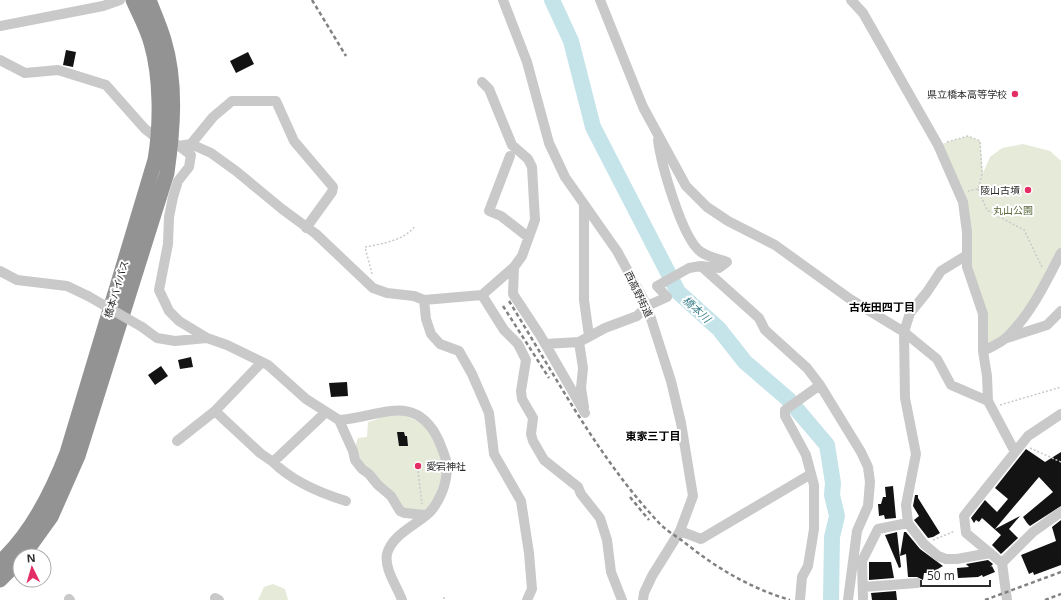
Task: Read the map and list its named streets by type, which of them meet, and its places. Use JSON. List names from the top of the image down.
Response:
{
  "streets": {
    "highway": ["橋本バイパス"],
    "street": ["西高野街道"]
  },
  "districts": ["古佐田四丁目", "東家三丁目"],
  "water": ["橋本川"],
  "parks": ["丸山公園"],
  "places": ["県立橋本高等学校", "陵山古墳", "愛宕神社"],
  "scale_bar": "50 m",
  "north": "top"
}
